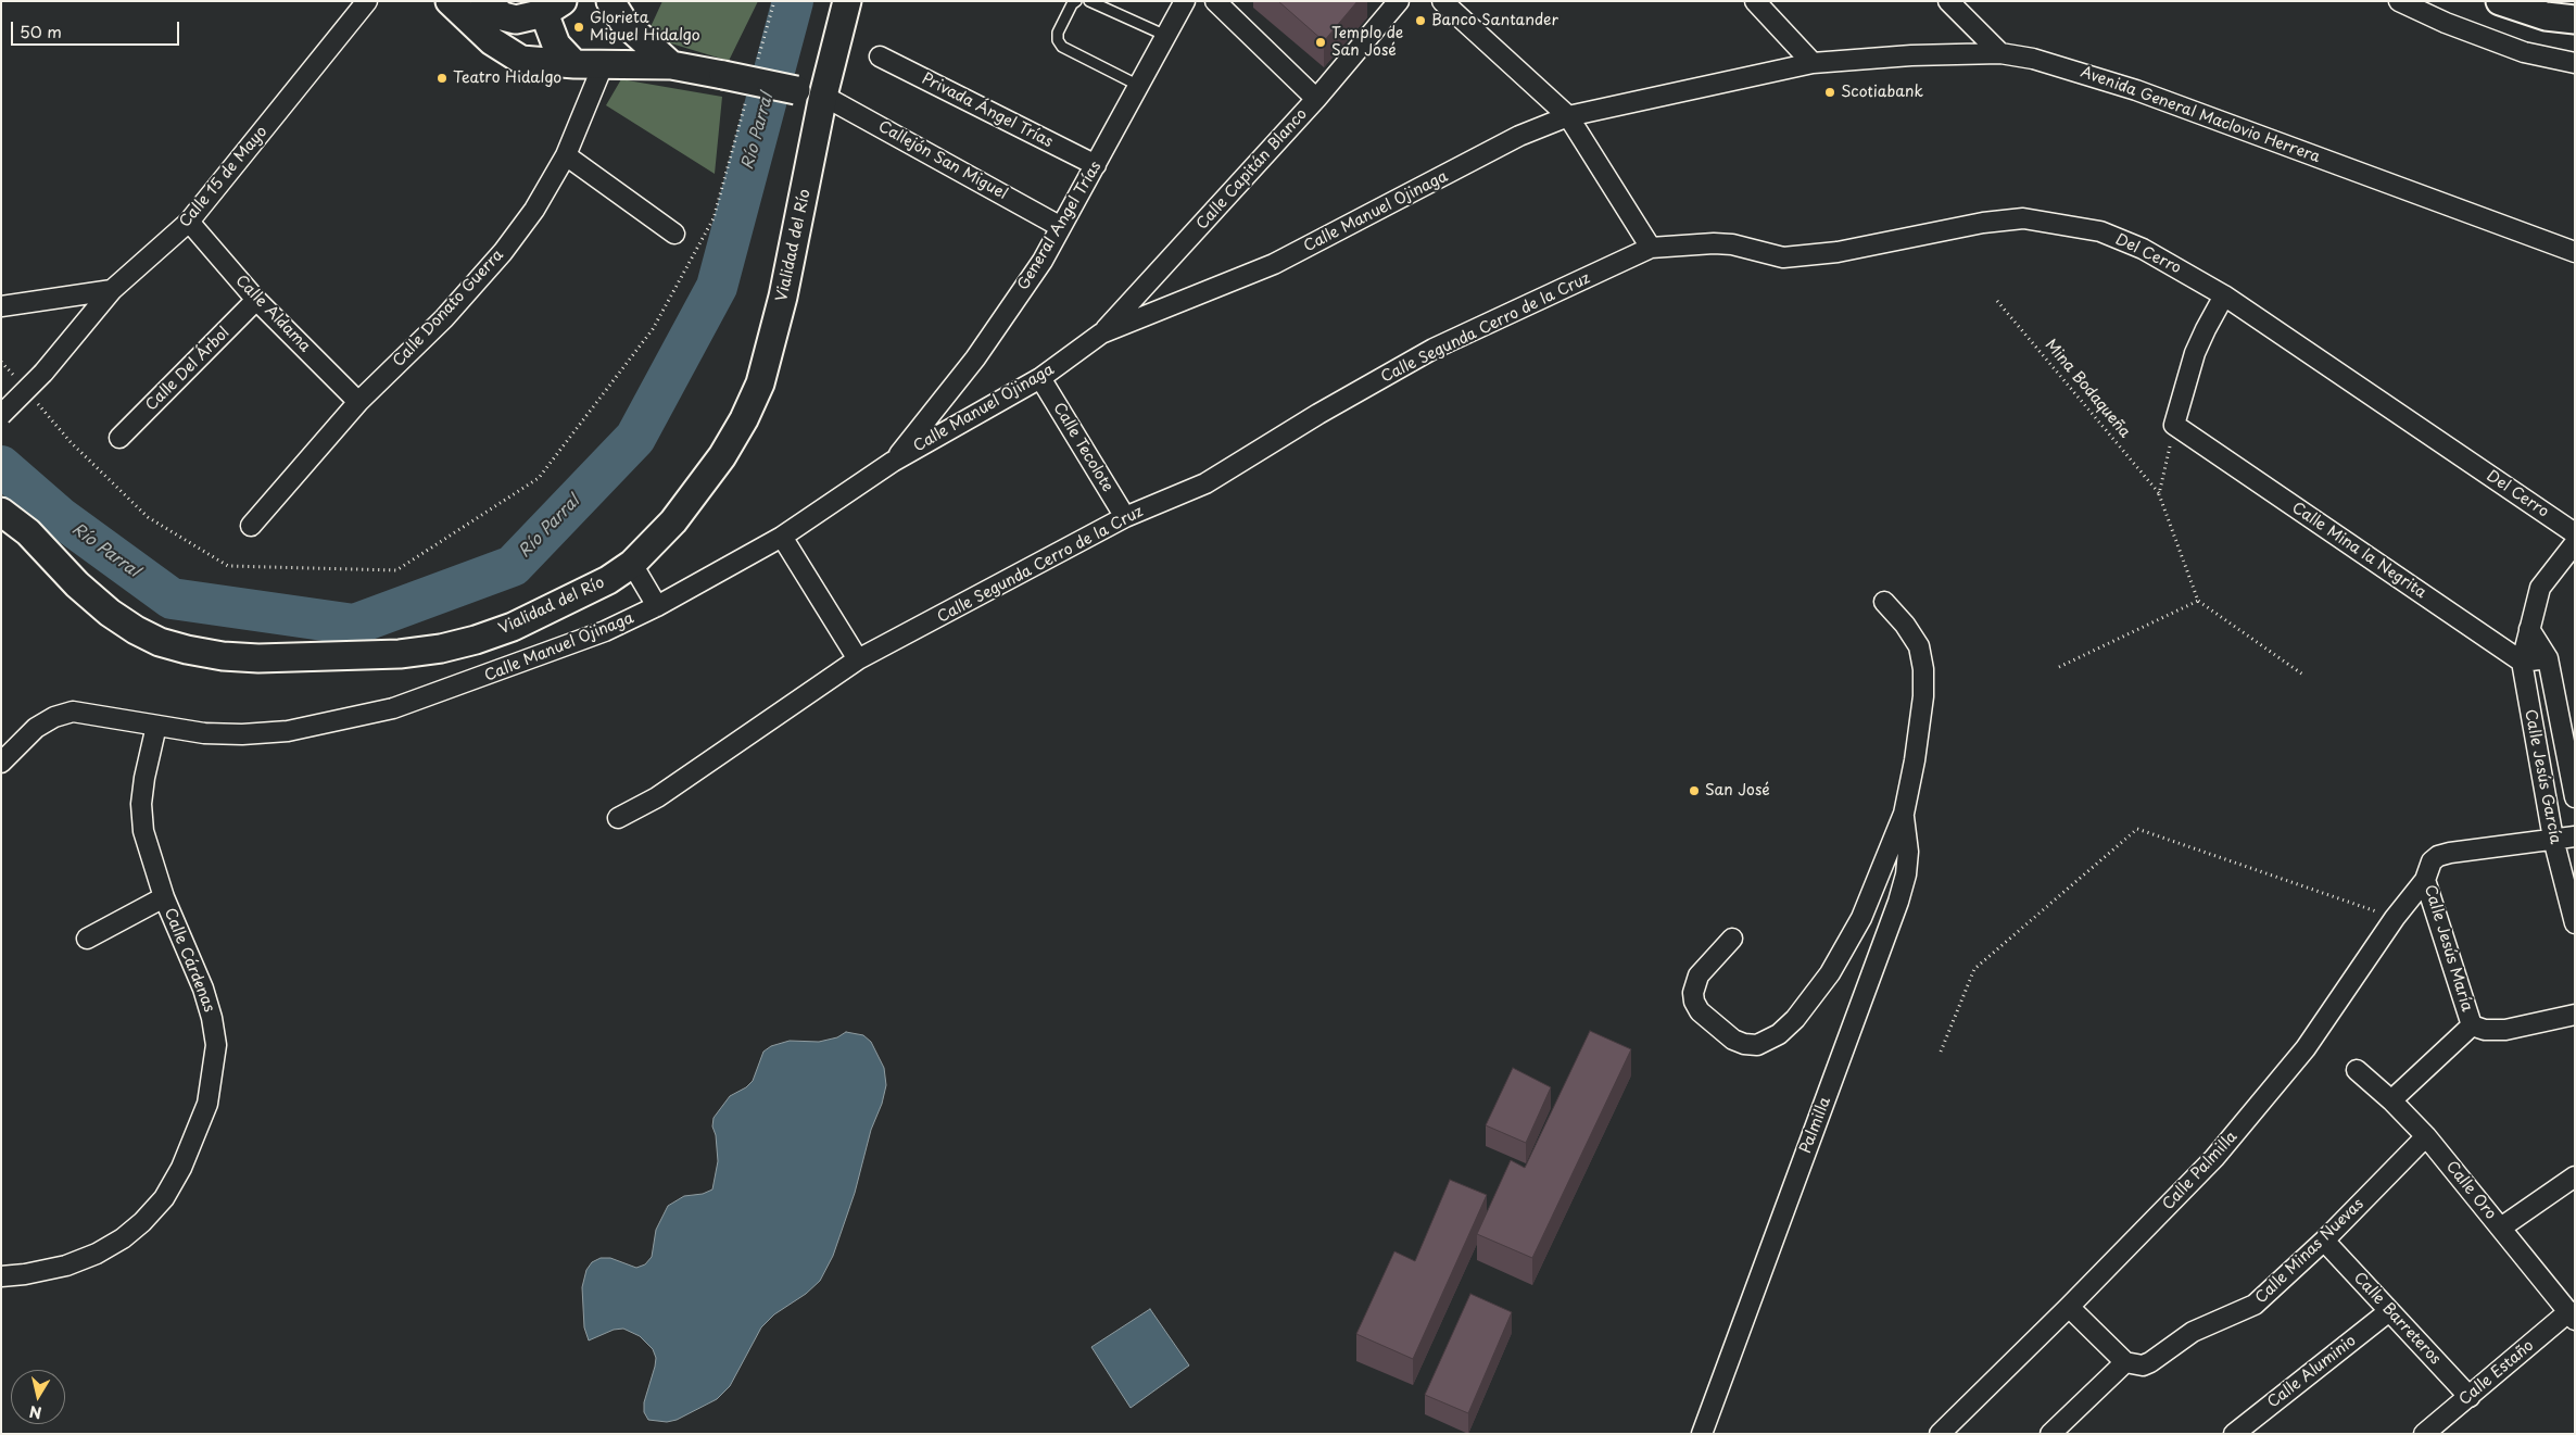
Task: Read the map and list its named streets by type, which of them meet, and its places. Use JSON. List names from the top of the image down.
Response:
{
  "streets": {
    "main road": ["Vialidad del Río"],
    "street": [
      "Privada Ángel Trías",
      "Avenida General Maclovio Herrera",
      "Callejón San Miguel",
      "Calle Capitán Blanco",
      "Calle 15 de Mayo",
      "Calle Manuel Ojinaga",
      "General Angel Trías",
      "Del Cerro",
      "Calle Donato Guerra",
      "Calle Aldama",
      "Calle Segunda Cerro de la Cruz",
      "Calle Del Árbol",
      "Calle Tecolote",
      "Calle Mina la Negrita",
      "Calle Jesús García",
      "Calle Jesús María",
      "Calle Cárdenas",
      "Palmilla",
      "Calle Palmilla",
      "Calle Oro",
      "Calle Minas Nuevas",
      "Calle Barreteros",
      "Calle Aluminio",
      "Calle Estaño"
    ],
    "path": ["Mina Bodaqueña"]
  },
  "crossings": [
    ["Privada Ángel Trías", "General Angel Trías"],
    ["Avenida General Maclovio Herrera", "Calle Manuel Ojinaga"],
    ["Callejón San Miguel", "General Angel Trías"],
    ["Callejón San Miguel", "Vialidad del Río"],
    ["Calle Capitán Blanco", "Calle Manuel Ojinaga"],
    ["Calle 15 de Mayo", "Calle Aldama"],
    ["Calle Manuel Ojinaga", "General Angel Trías"],
    ["Calle Manuel Ojinaga", "Calle Tecolote"],
    ["Calle Manuel Ojinaga", "Calle Cárdenas"],
    ["Del Cerro", "Calle Segunda Cerro de la Cruz"],
    ["Calle Donato Guerra", "Calle Aldama"],
    ["Calle Aldama", "Calle Del Árbol"],
    ["Calle Segunda Cerro de la Cruz", "Calle Tecolote"],
    ["Calle Mina la Negrita", "Calle Jesús García"],
    ["Calle Jesús García", "Calle Palmilla"],
    ["Calle Jesús María", "Calle Palmilla"],
    ["Calle Oro", "Calle Minas Nuevas"],
    ["Calle Oro", "Calle Estaño"],
    ["Calle Minas Nuevas", "Calle Barreteros"],
    ["Calle Barreteros", "Calle Aluminio"],
    ["Calle Barreteros", "Calle Estaño"]
  ],
  "water": ["Río Parral"],
  "places": [
    "Banco Santander",
    "Glorieta Miguel Hidalgo",
    "Templo de San José",
    "Teatro Hidalgo",
    "Scotiabank",
    "San José"
  ],
  "scale_bar": "50 m",
  "north": "bottom"
}
